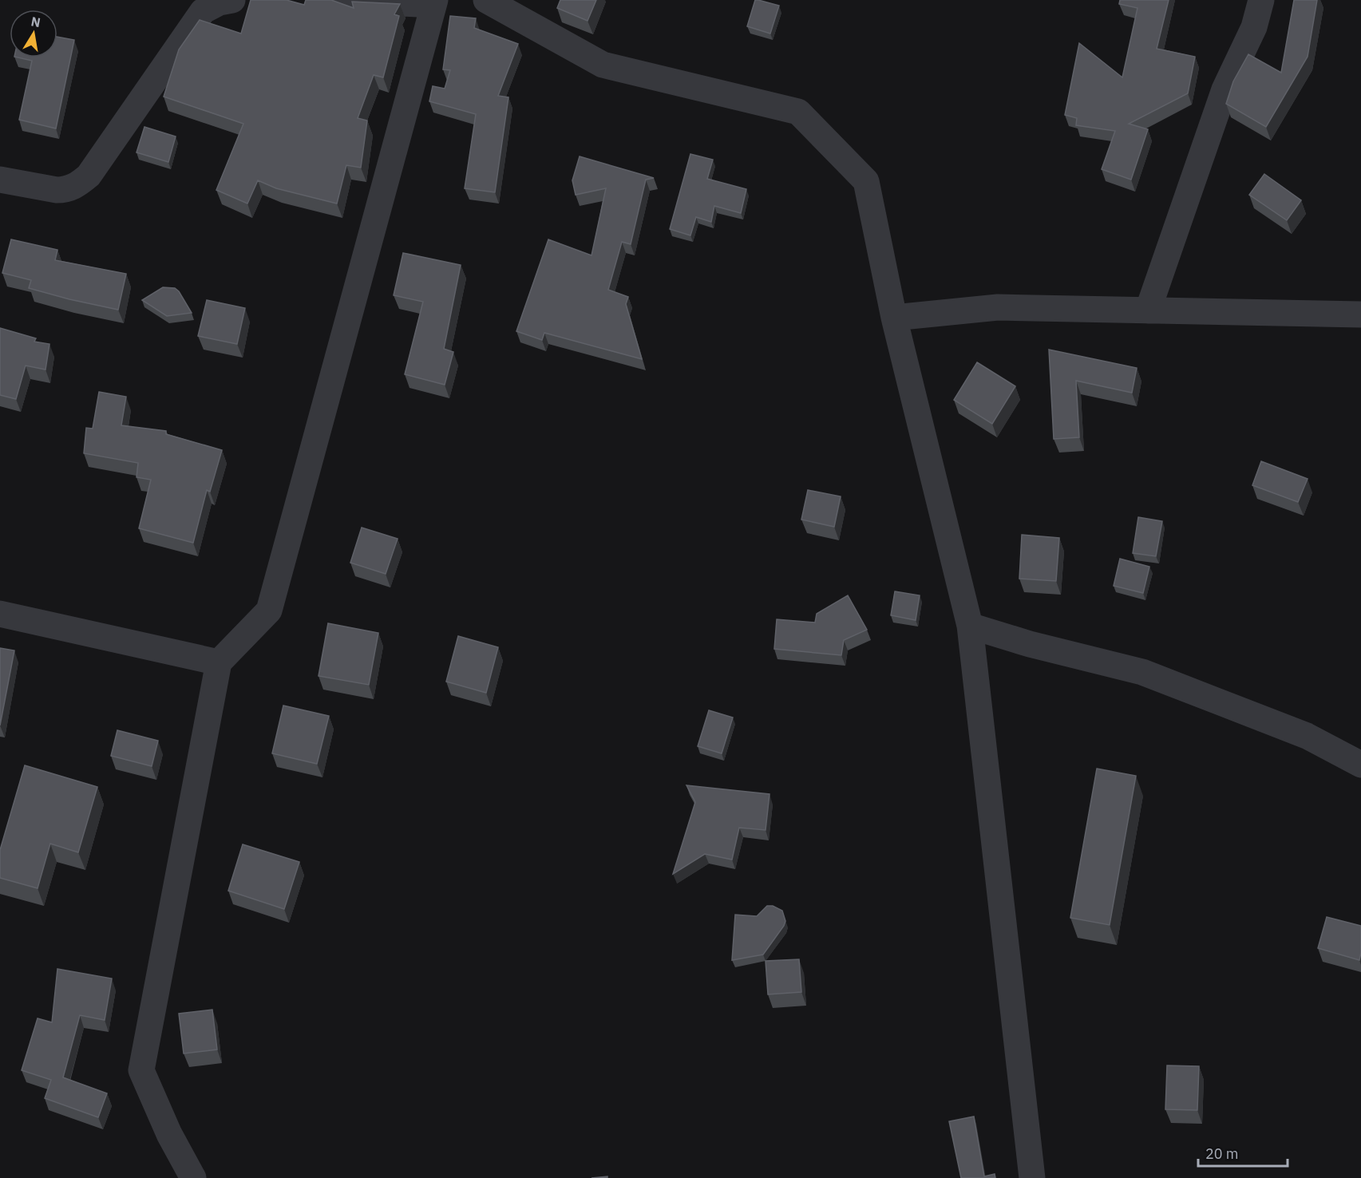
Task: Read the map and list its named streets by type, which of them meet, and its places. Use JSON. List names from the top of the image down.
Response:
{
  "scale_bar": "20 m",
  "north": "top"
}
